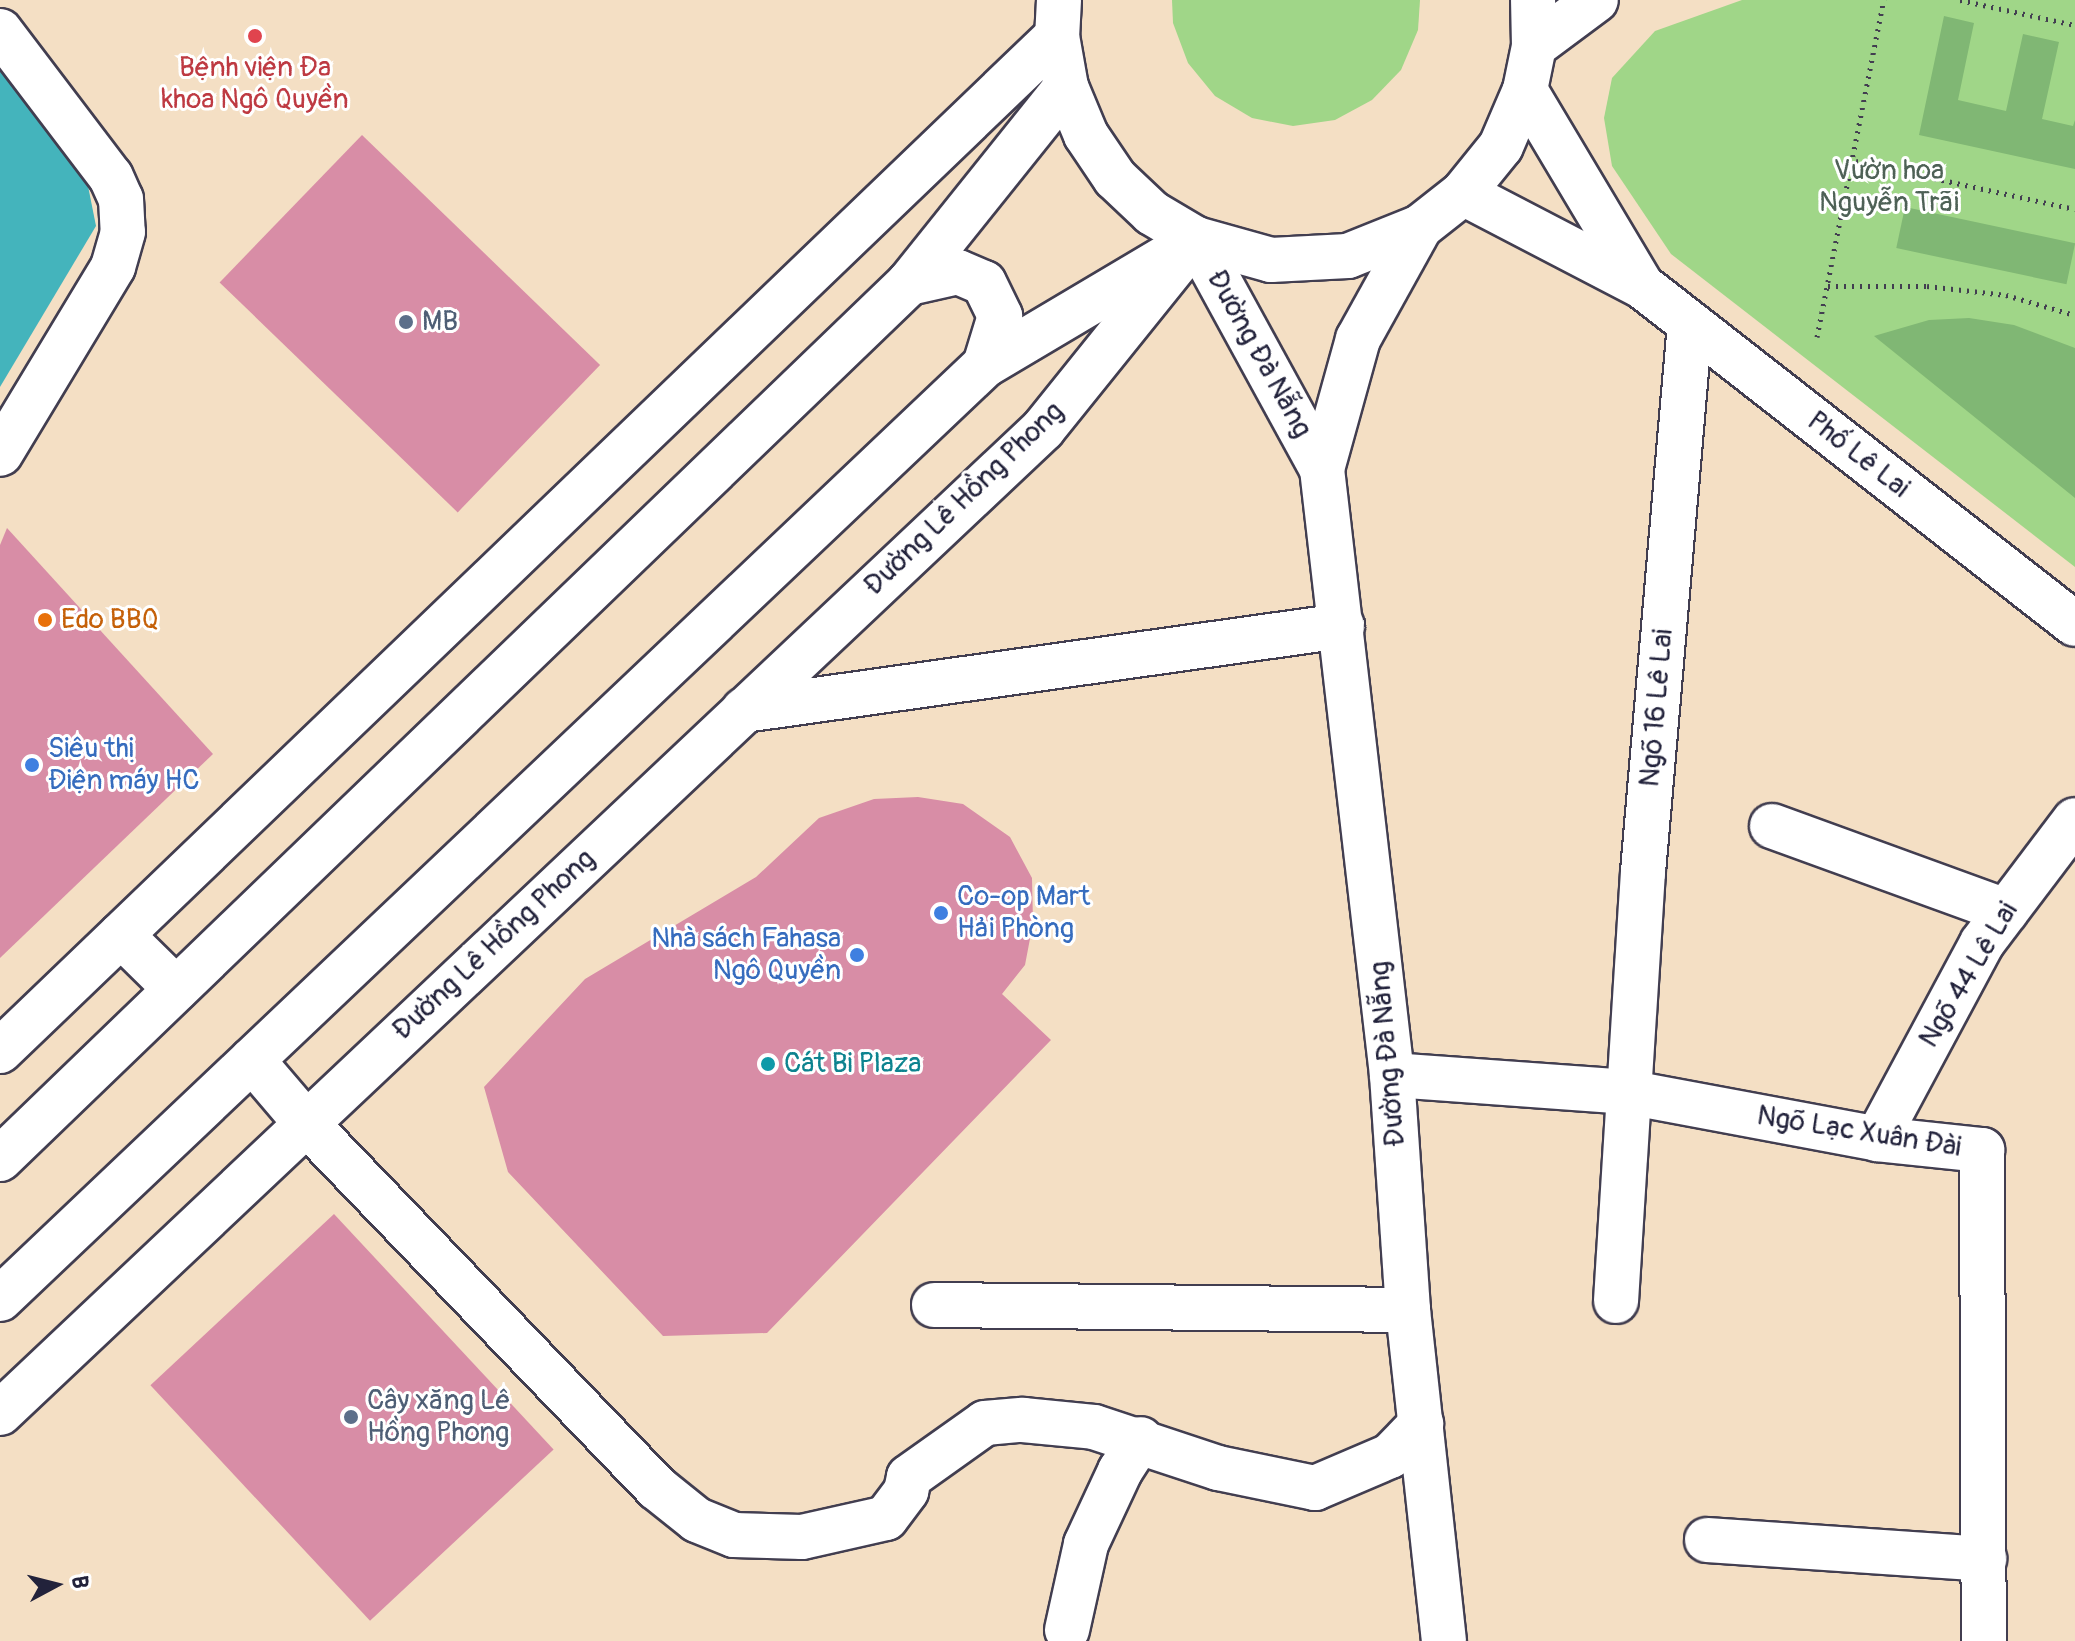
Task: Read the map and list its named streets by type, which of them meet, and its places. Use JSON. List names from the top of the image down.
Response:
{
  "streets": {
    "main road": [
      "Đường Đà Nẵng",
      "Phố Lê Lai",
      "Đường Lê Hồng Phong",
      "Ngõ 16 Lê Lai",
      "Ngõ 44 Lê Lai",
      "Ngõ Lạc Xuân Đài"
    ]
  },
  "crossings": [
    ["Đường Đà Nẵng", "Đường Lê Hồng Phong"],
    ["Đường Đà Nẵng", "Ngõ Lạc Xuân Đài"],
    ["Phố Lê Lai", "Ngõ 16 Lê Lai"],
    ["Ngõ 16 Lê Lai", "Ngõ Lạc Xuân Đài"],
    ["Ngõ 44 Lê Lai", "Ngõ Lạc Xuân Đài"]
  ],
  "parks": ["Vườn hoa Nguyễn Trãi"],
  "places": [
    "Bệnh viện Đa khoa Ngô Quyền",
    "MB",
    "Edo BBQ",
    "Siêu thị Điện máy HC",
    "Co-op Mart Hải Phòng",
    "Nhà sách Fahasa Ngô Quyền",
    "Cát Bi Plaza",
    "Cây xăng Lê Hồng Phong"
  ],
  "north": "right"
}
